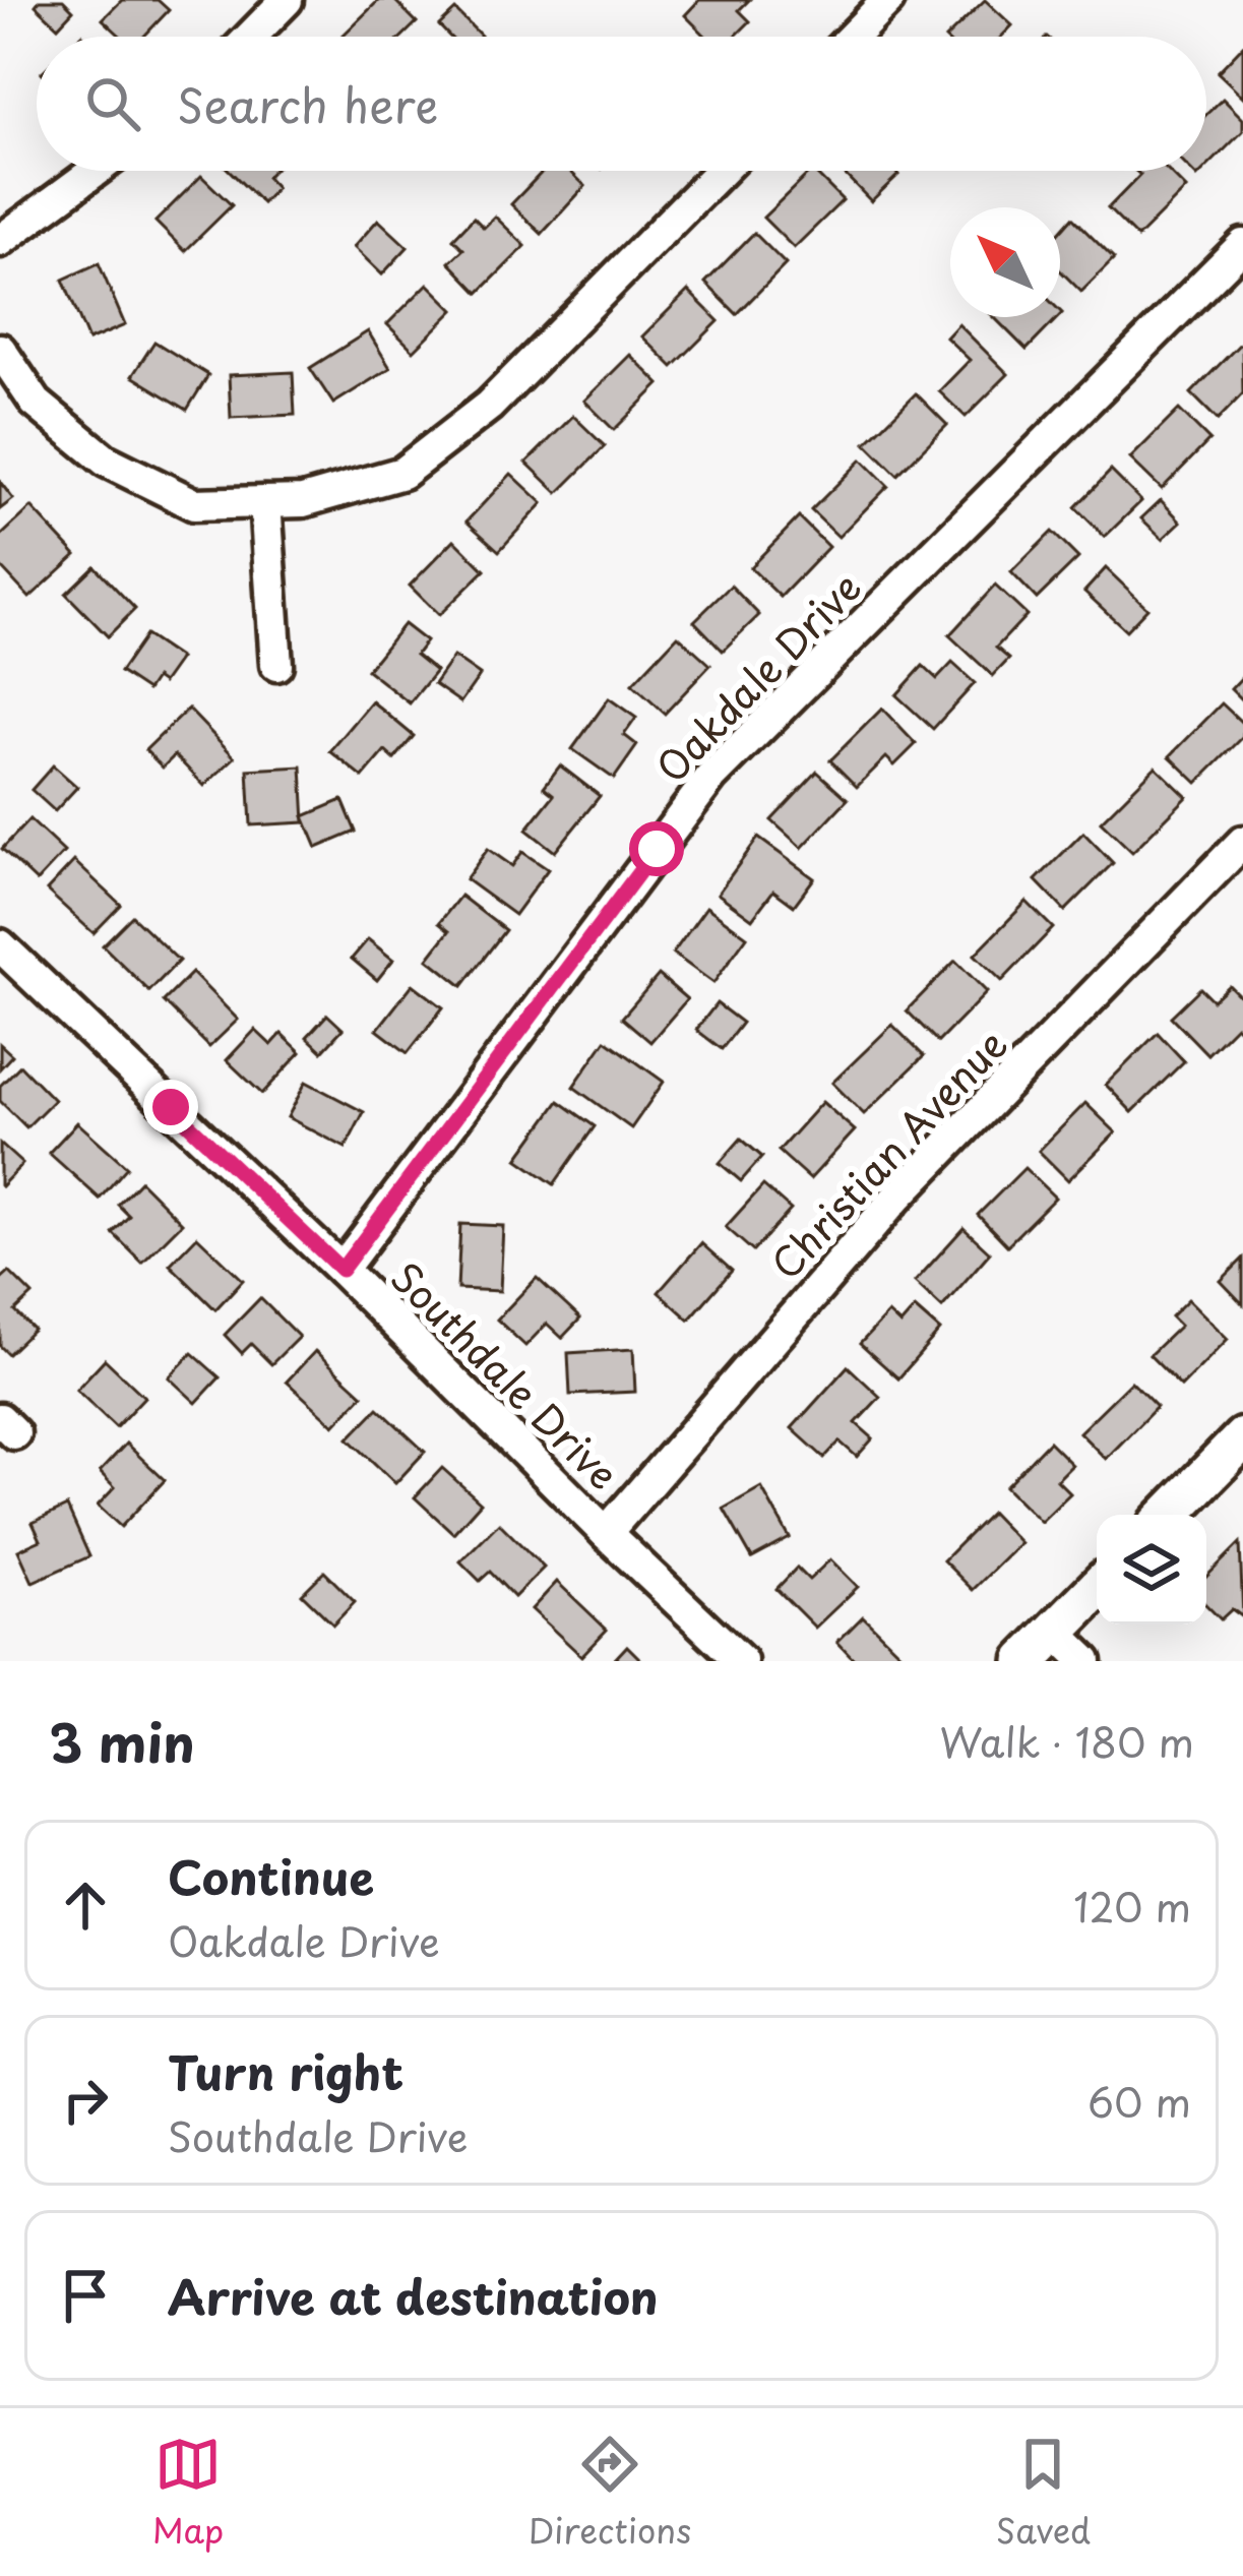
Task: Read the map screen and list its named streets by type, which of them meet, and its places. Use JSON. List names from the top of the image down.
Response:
{
  "streets": {
    "street": ["Oakdale Drive", "Christian Avenue", "Southdale Drive"]
  },
  "crossings": [
    ["Oakdale Drive", "Southdale Drive"],
    ["Christian Avenue", "Southdale Drive"]
  ],
  "north": "top left",
  "page": {
    "search": "Search here",
    "heading": ["3 min", "Walk · 180 m"],
    "list": [
      ["Continue", "Oakdale Drive", "120 m"],
      ["Turn right", "Southdale Drive", "60 m"],
      "Arrive at destination"
    ],
    "nav": ["Map", "Directions", "Saved"]
  }
}
